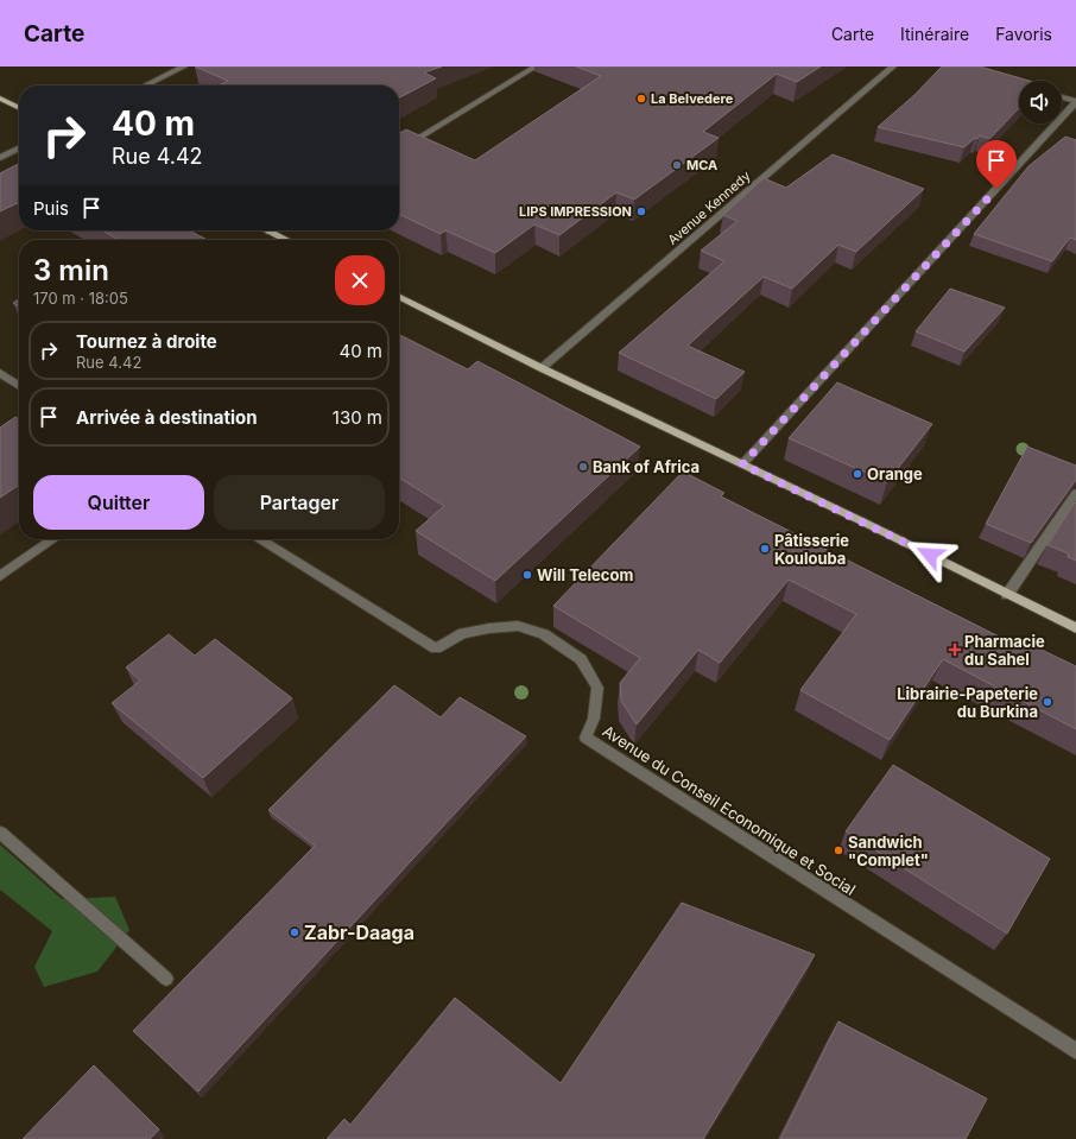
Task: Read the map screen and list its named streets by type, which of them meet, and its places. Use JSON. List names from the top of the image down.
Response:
{
  "streets": {
    "street": ["Avenue Kennedy", "Avenue du Conseil Economique et Social"]
  },
  "places": {
    "other": [
      "La Belvedere",
      "MCA",
      "LIPS IMPRESSION",
      "Bank of Africa",
      "Orange",
      "Pâtisserie Koulouba",
      "Will Telecom",
      "Librairie-Papeterie du Burkina",
      "Sandwich \"Complet\"",
      "Zabr-Daaga"
    ],
    "health": ["Pharmacie du Sahel"]
  },
  "page": {
    "header": "Carte",
    "nav": ["Carte", "Itinéraire", "Favoris"],
    "turn": ["40 m", "Rue 4.42"],
    "then": "Puis",
    "heading": ["3 min", "170 m · 18:05"],
    "list": [
      {
        "name": "Tournez à droite",
        "note": "Rue 4.42",
        "value": "40 m"
      },
      {
        "name": "Arrivée à destination",
        "value": "130 m"
      }
    ],
    "buttons": ["Quitter", "Partager"]
  }
}
